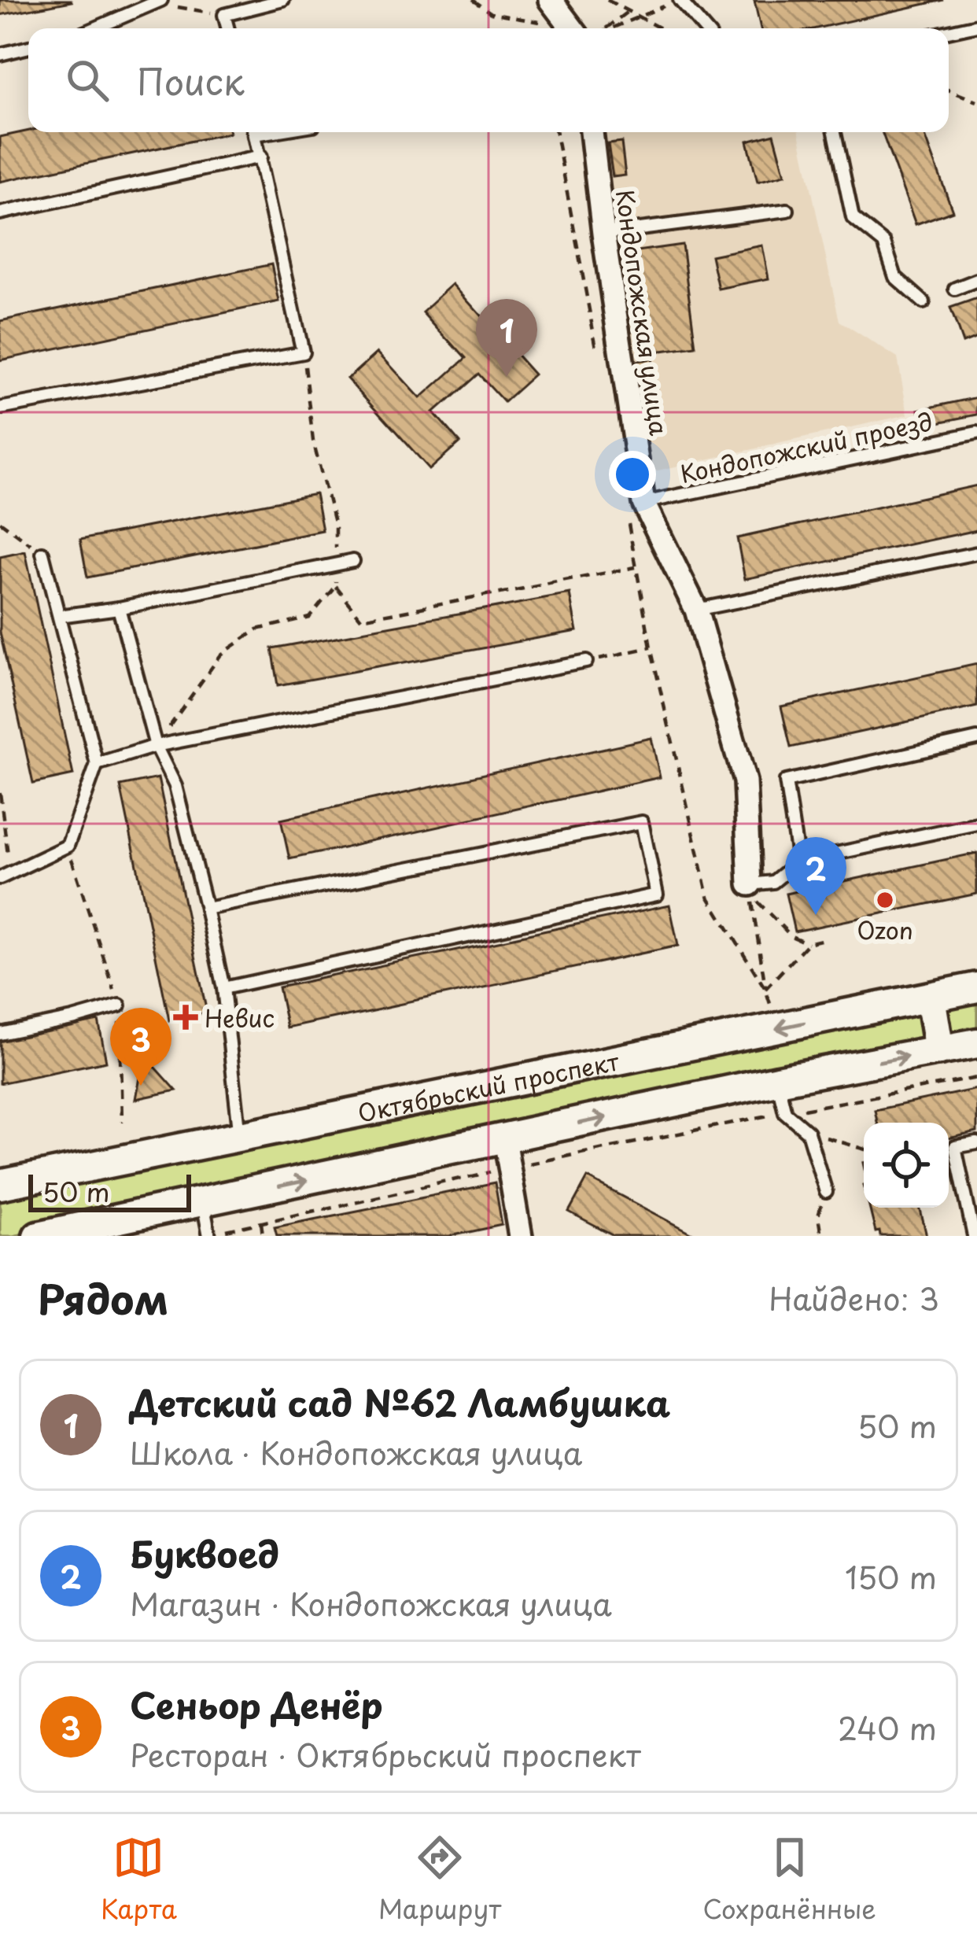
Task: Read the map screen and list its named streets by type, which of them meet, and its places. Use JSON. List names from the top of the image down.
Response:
{
  "streets": {
    "main road": ["Октябрьский проспект"],
    "street": ["Кондопожская улица"],
    "lane": ["Кондопожский проезд"]
  },
  "crossings": [
    ["Кондопожская улица", "Кондопожский проезд"]
  ],
  "places": {
    "other": ["Ozon"],
    "health": ["Невис"]
  },
  "scale_bar": "50 m",
  "page": {
    "search": "Поиск",
    "pins": ["1", "2", "3"],
    "scale": "50 m",
    "heading": ["Рядом", "Найдено: 3"],
    "list": [
      {
        "mark": "1",
        "name": "Детский сад №62 Ламбушка",
        "note": "Школа · Кондопожская улица",
        "value": "50 m"
      },
      {
        "mark": "2",
        "name": "Буквоед",
        "note": "Магазин · Кондопожская улица",
        "value": "150 m"
      },
      {
        "mark": "3",
        "name": "Сеньор Денёр",
        "note": "Ресторан · Октябрьский проспект",
        "value": "240 m"
      }
    ],
    "nav": ["Карта", "Маршрут", "Сохранённые"]
  }
}
